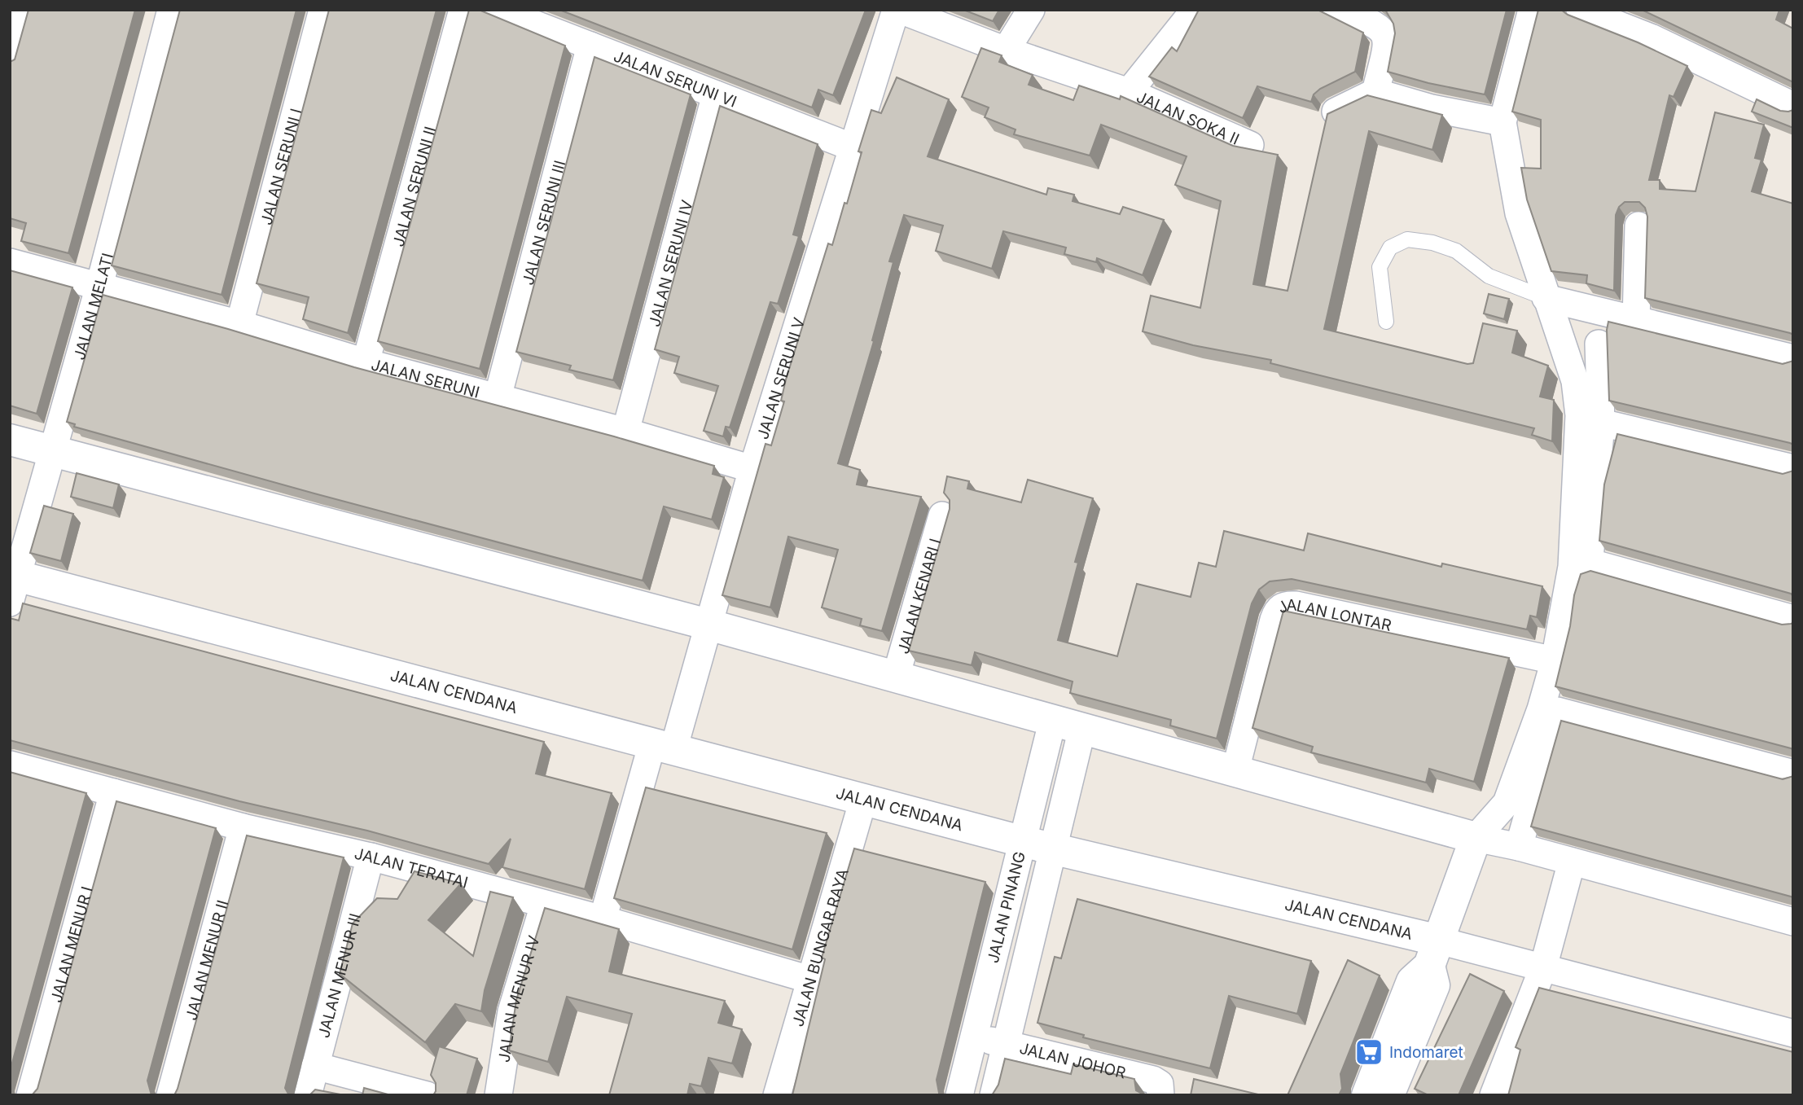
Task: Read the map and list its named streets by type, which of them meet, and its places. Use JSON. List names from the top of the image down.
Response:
{
  "streets": {
    "street": [
      "JALAN SERUNI VI",
      "JALAN SOKA II",
      "JALAN SERUNI I",
      "JALAN SERUNI II",
      "JALAN SERUNI III",
      "JALAN SERUNI IV",
      "JALAN MELATI",
      "JALAN SERUNI",
      "JALAN SERUNI V",
      "JALAN KENARI I",
      "JALAN LONTAR",
      "JALAN CENDANA",
      "JALAN TERATAI",
      "JALAN PINANG",
      "JALAN MENUR I",
      "JALAN BUNGAR RAYA",
      "JALAN MENUR II",
      "JALAN MENUR III",
      "JALAN MENUR IV",
      "JALAN JOHOR"
    ]
  },
  "crossings": [
    ["JALAN SERUNI VI", "JALAN SERUNI III"],
    ["JALAN SERUNI VI", "JALAN SERUNI IV"],
    ["JALAN SERUNI VI", "JALAN SERUNI V"],
    ["JALAN SERUNI I", "JALAN SERUNI"],
    ["JALAN SERUNI II", "JALAN SERUNI"],
    ["JALAN SERUNI III", "JALAN SERUNI"],
    ["JALAN SERUNI IV", "JALAN SERUNI"],
    ["JALAN MELATI", "JALAN SERUNI"],
    ["JALAN MELATI", "JALAN CENDANA"],
    ["JALAN SERUNI", "JALAN SERUNI V"],
    ["JALAN SERUNI V", "JALAN CENDANA"],
    ["JALAN SERUNI V", "JALAN TERATAI"],
    ["JALAN CENDANA", "JALAN PINANG"],
    ["JALAN CENDANA", "JALAN BUNGAR RAYA"],
    ["JALAN TERATAI", "JALAN MENUR I"],
    ["JALAN TERATAI", "JALAN BUNGAR RAYA"],
    ["JALAN TERATAI", "JALAN MENUR II"],
    ["JALAN TERATAI", "JALAN MENUR III"],
    ["JALAN TERATAI", "JALAN MENUR IV"],
    ["JALAN PINANG", "JALAN JOHOR"]
  ],
  "places": {
    "supermarket": ["Indomaret"]
  }
}
